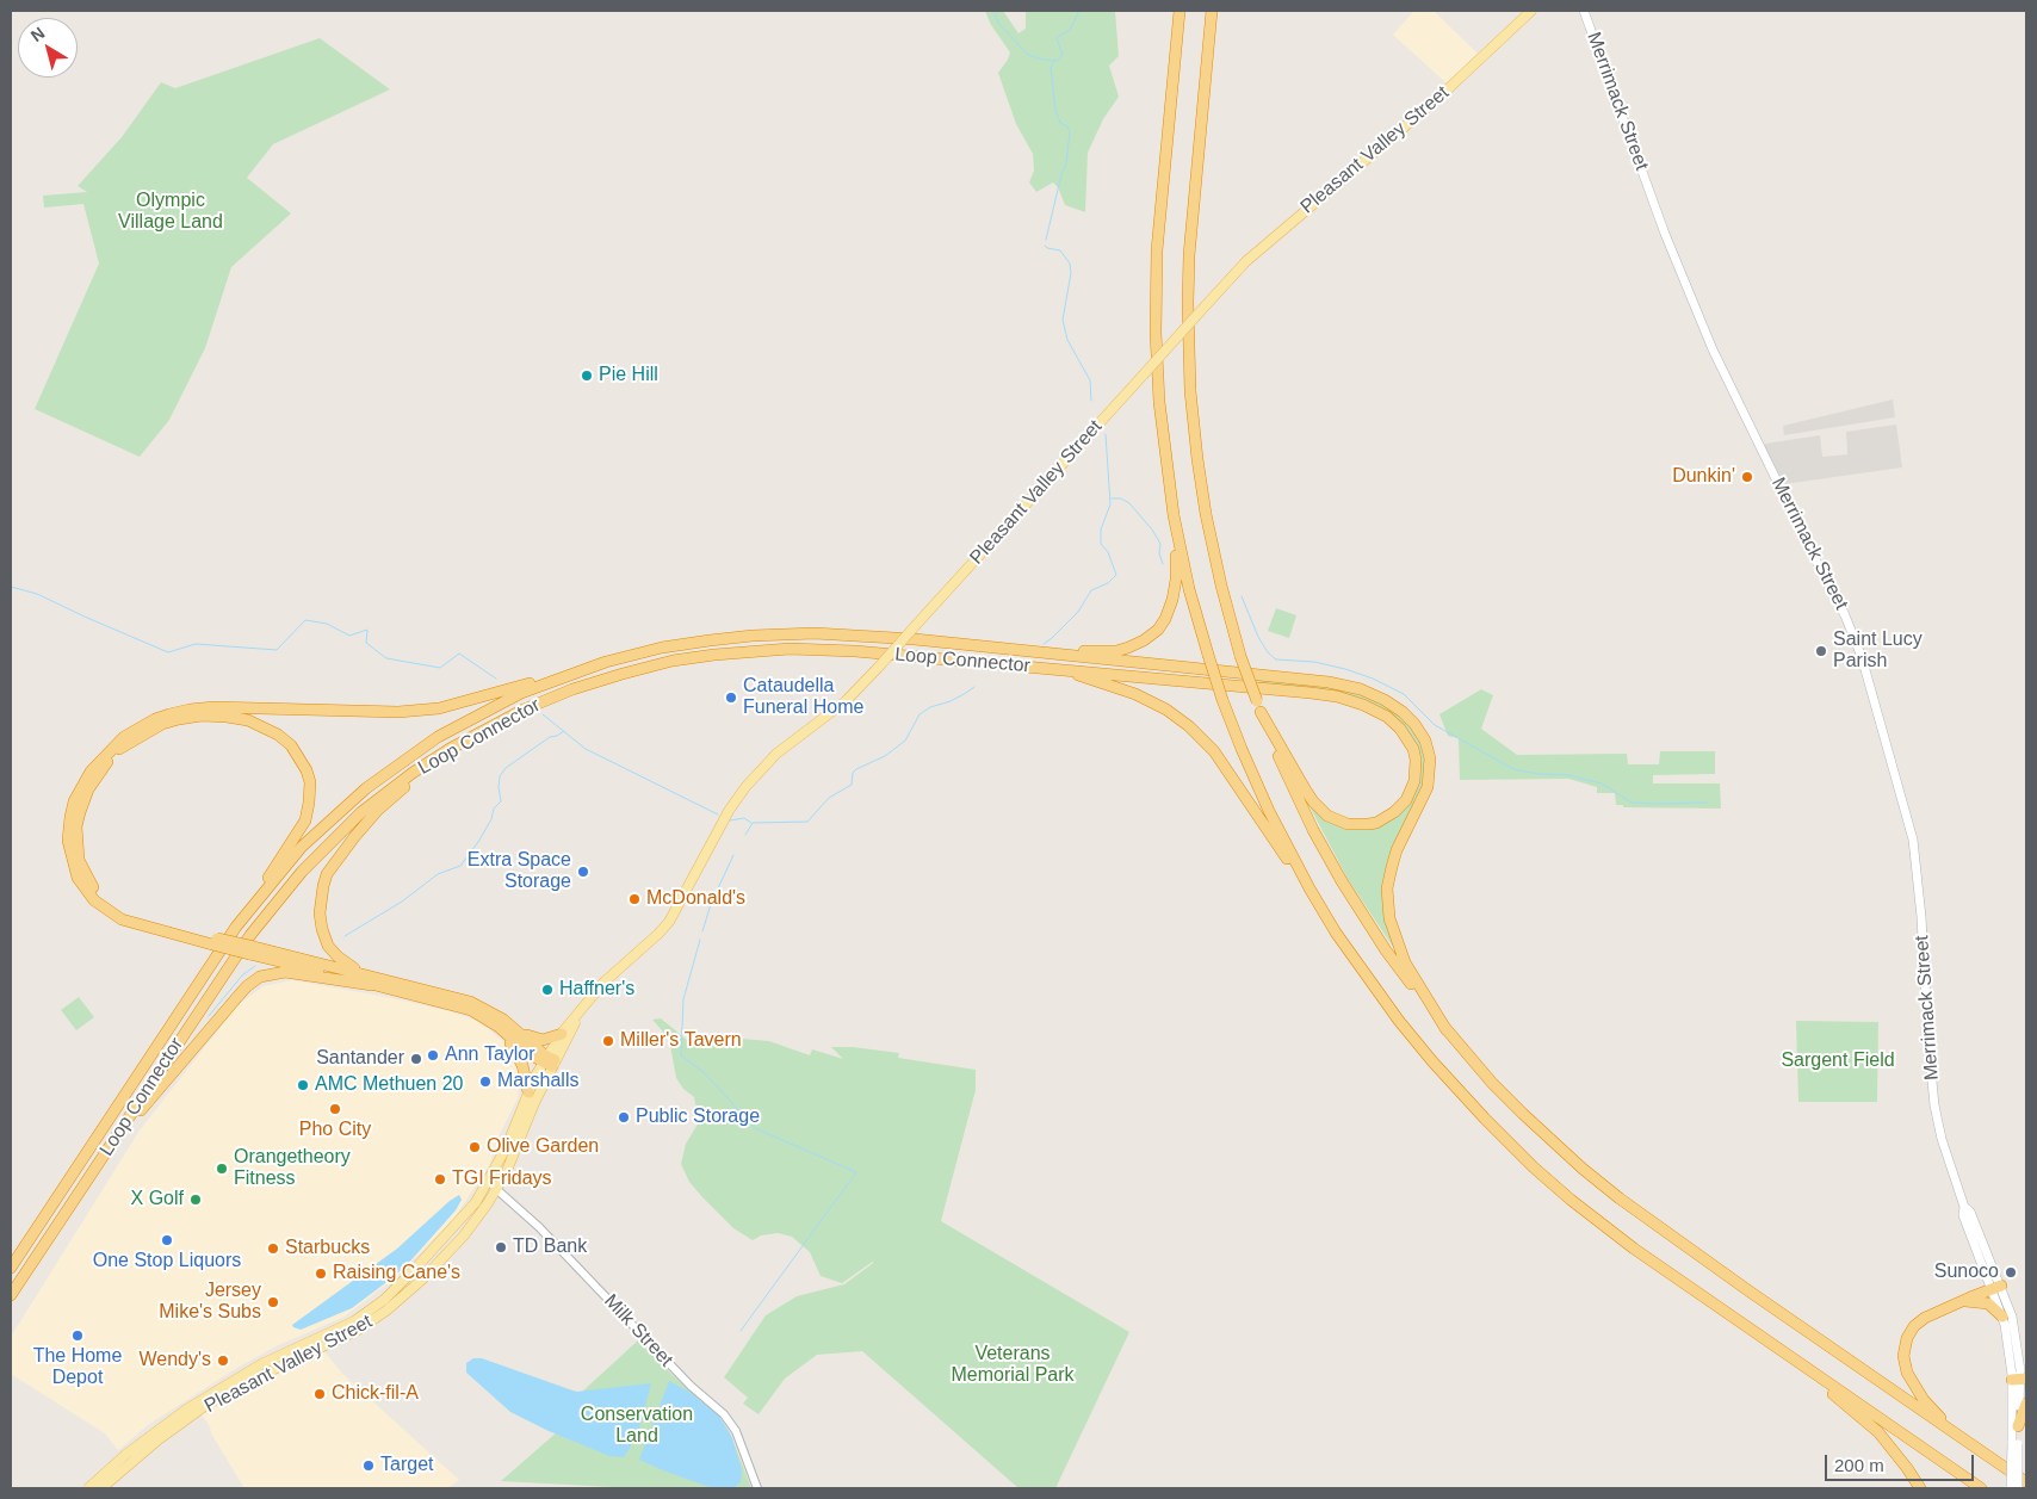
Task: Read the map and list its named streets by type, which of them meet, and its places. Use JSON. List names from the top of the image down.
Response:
{
  "streets": {
    "highway": ["Loop Connector"],
    "main road": ["Merrimack Street", "Pleasant Valley Street"],
    "street": ["Milk Street"]
  },
  "crossings": [
    ["Pleasant Valley Street", "Milk Street"]
  ],
  "parks": [
    "Olympic Village Land",
    "Sargent Field",
    "Veterans Memorial Park",
    "Conservation Land"
  ],
  "places": [
    "Pie Hill",
    "Dunkin'",
    "Saint Lucy Parish",
    "Cataudella Funeral Home",
    "Extra Space Storage",
    "McDonald's",
    "Haffner's",
    "Miller's Tavern",
    "Ann Taylor",
    "Santander",
    "Marshalls",
    "AMC Methuen 20",
    "Pho City",
    "Public Storage",
    "Olive Garden",
    "Orangetheory Fitness",
    "TGI Fridays",
    "X Golf",
    "One Stop Liquors",
    "TD Bank",
    "Starbucks",
    "Sunoco",
    "Raising Cane's",
    "Jersey Mike's Subs",
    "The Home Depot",
    "Wendy's",
    "Chick-fil-A",
    "Target"
  ],
  "scale_bar": "200 m",
  "north": "top left"
}
